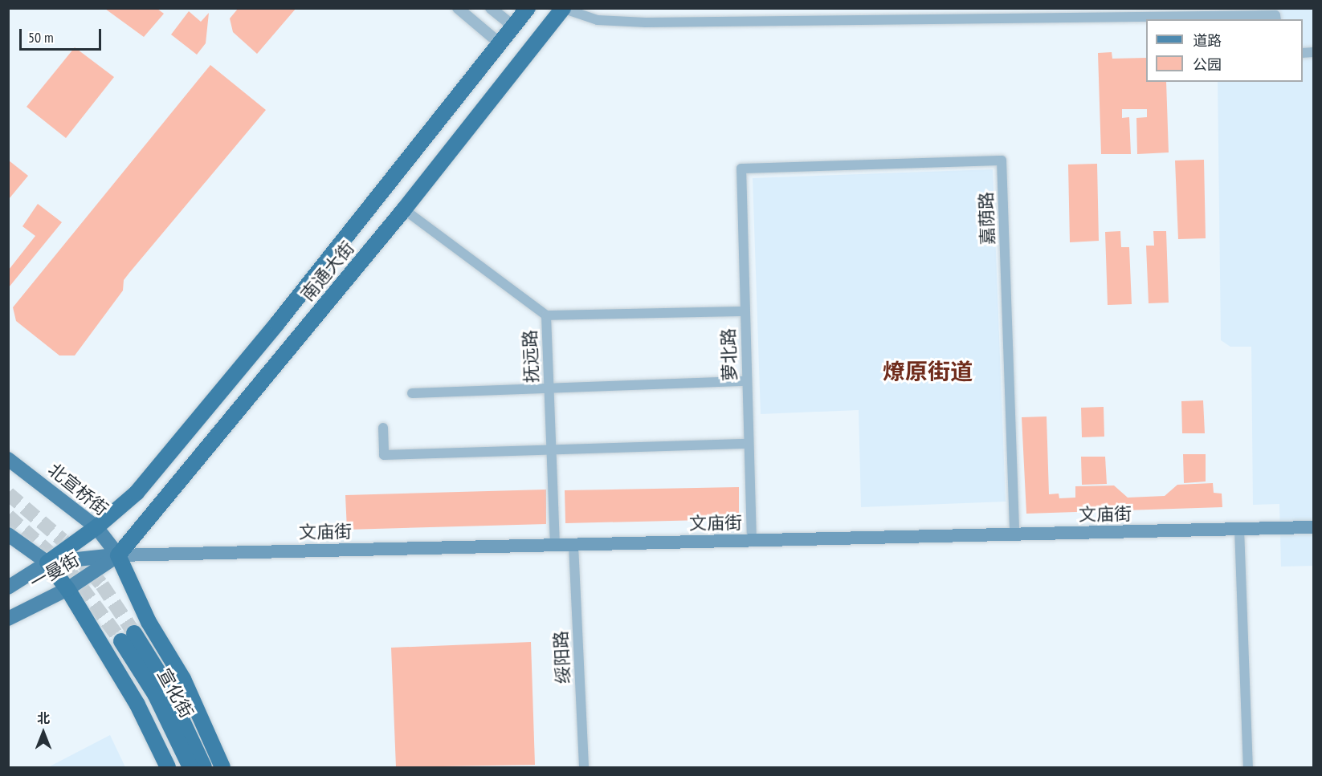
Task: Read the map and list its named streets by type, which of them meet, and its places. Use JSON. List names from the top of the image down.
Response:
{
  "streets": {
    "highway": ["南通大街", "一曼街", "宣化街"],
    "main road": ["北宣桥街", "文庙街"],
    "street": [
      "嘉荫路",
      "萝北路",
      "抚远路",
      "绥阳路"
    ]
  },
  "crossings": [
    ["嘉荫路", "萝北路"],
    ["嘉荫路", "文庙街"],
    ["南通大街", "抚远路"],
    ["南通大街", "北宣桥街"],
    ["南通大街", "文庙街"],
    ["南通大街", "一曼街"],
    ["萝北路", "文庙街"],
    ["抚远路", "文庙街"],
    ["北宣桥街", "文庙街"],
    ["北宣桥街", "一曼街"],
    ["文庙街", "一曼街"],
    ["文庙街", "绥阳路"]
  ],
  "districts": ["燎原街道"],
  "legend": ["道路", "公园"],
  "scale_bar": "50 m",
  "north": "top"
}
